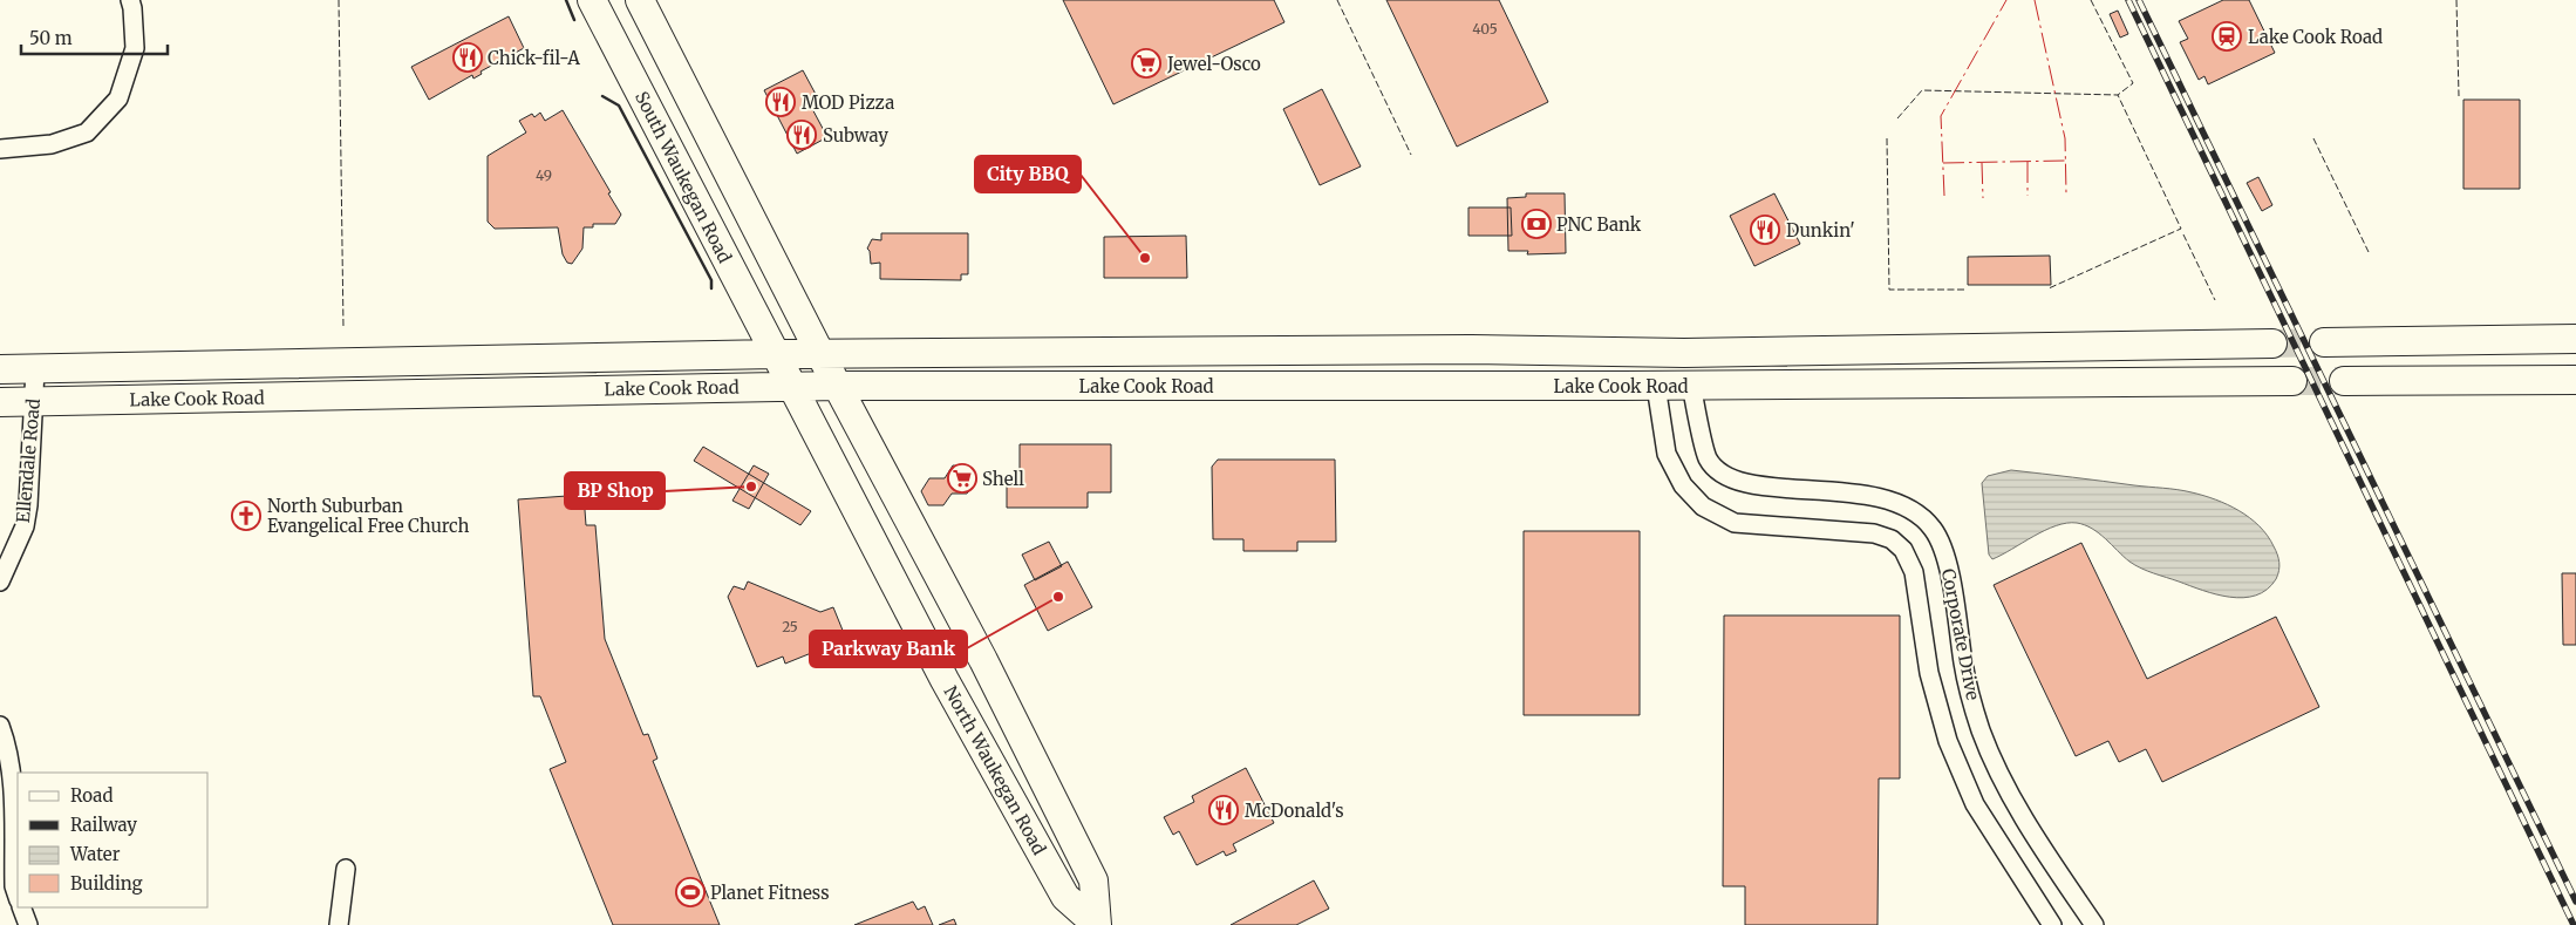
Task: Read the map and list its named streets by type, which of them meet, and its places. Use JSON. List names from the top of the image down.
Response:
{
  "streets": {
    "main road": ["South Waukegan Road", "Lake Cook Road", "North Waukegan Road"],
    "street": ["Ellendale Road", "Corporate Drive"]
  },
  "crossings": [
    ["South Waukegan Road", "Lake Cook Road"],
    ["South Waukegan Road", "North Waukegan Road"],
    ["Lake Cook Road", "Ellendale Road"],
    ["Lake Cook Road", "Corporate Drive"],
    ["Lake Cook Road", "North Waukegan Road"]
  ],
  "places": {
    "station": ["Lake Cook Road"],
    "restaurant": [
      "Chick-fil-A",
      "MOD Pizza",
      "Subway",
      "Dunkin'",
      "McDonald's"
    ],
    "supermarket": ["Jewel-Osco", "Shell"],
    "bank": ["PNC Bank"],
    "other": ["City BBQ", "BP Shop", "Parkway Bank"],
    "church": ["North Suburban Evangelical Free Church"],
    "sports": ["Planet Fitness"]
  },
  "house_numbers": ["405", "49", "25"],
  "legend": [
    "Road",
    "Railway",
    "Water",
    "Building"
  ],
  "scale_bar": "50 m"
}
